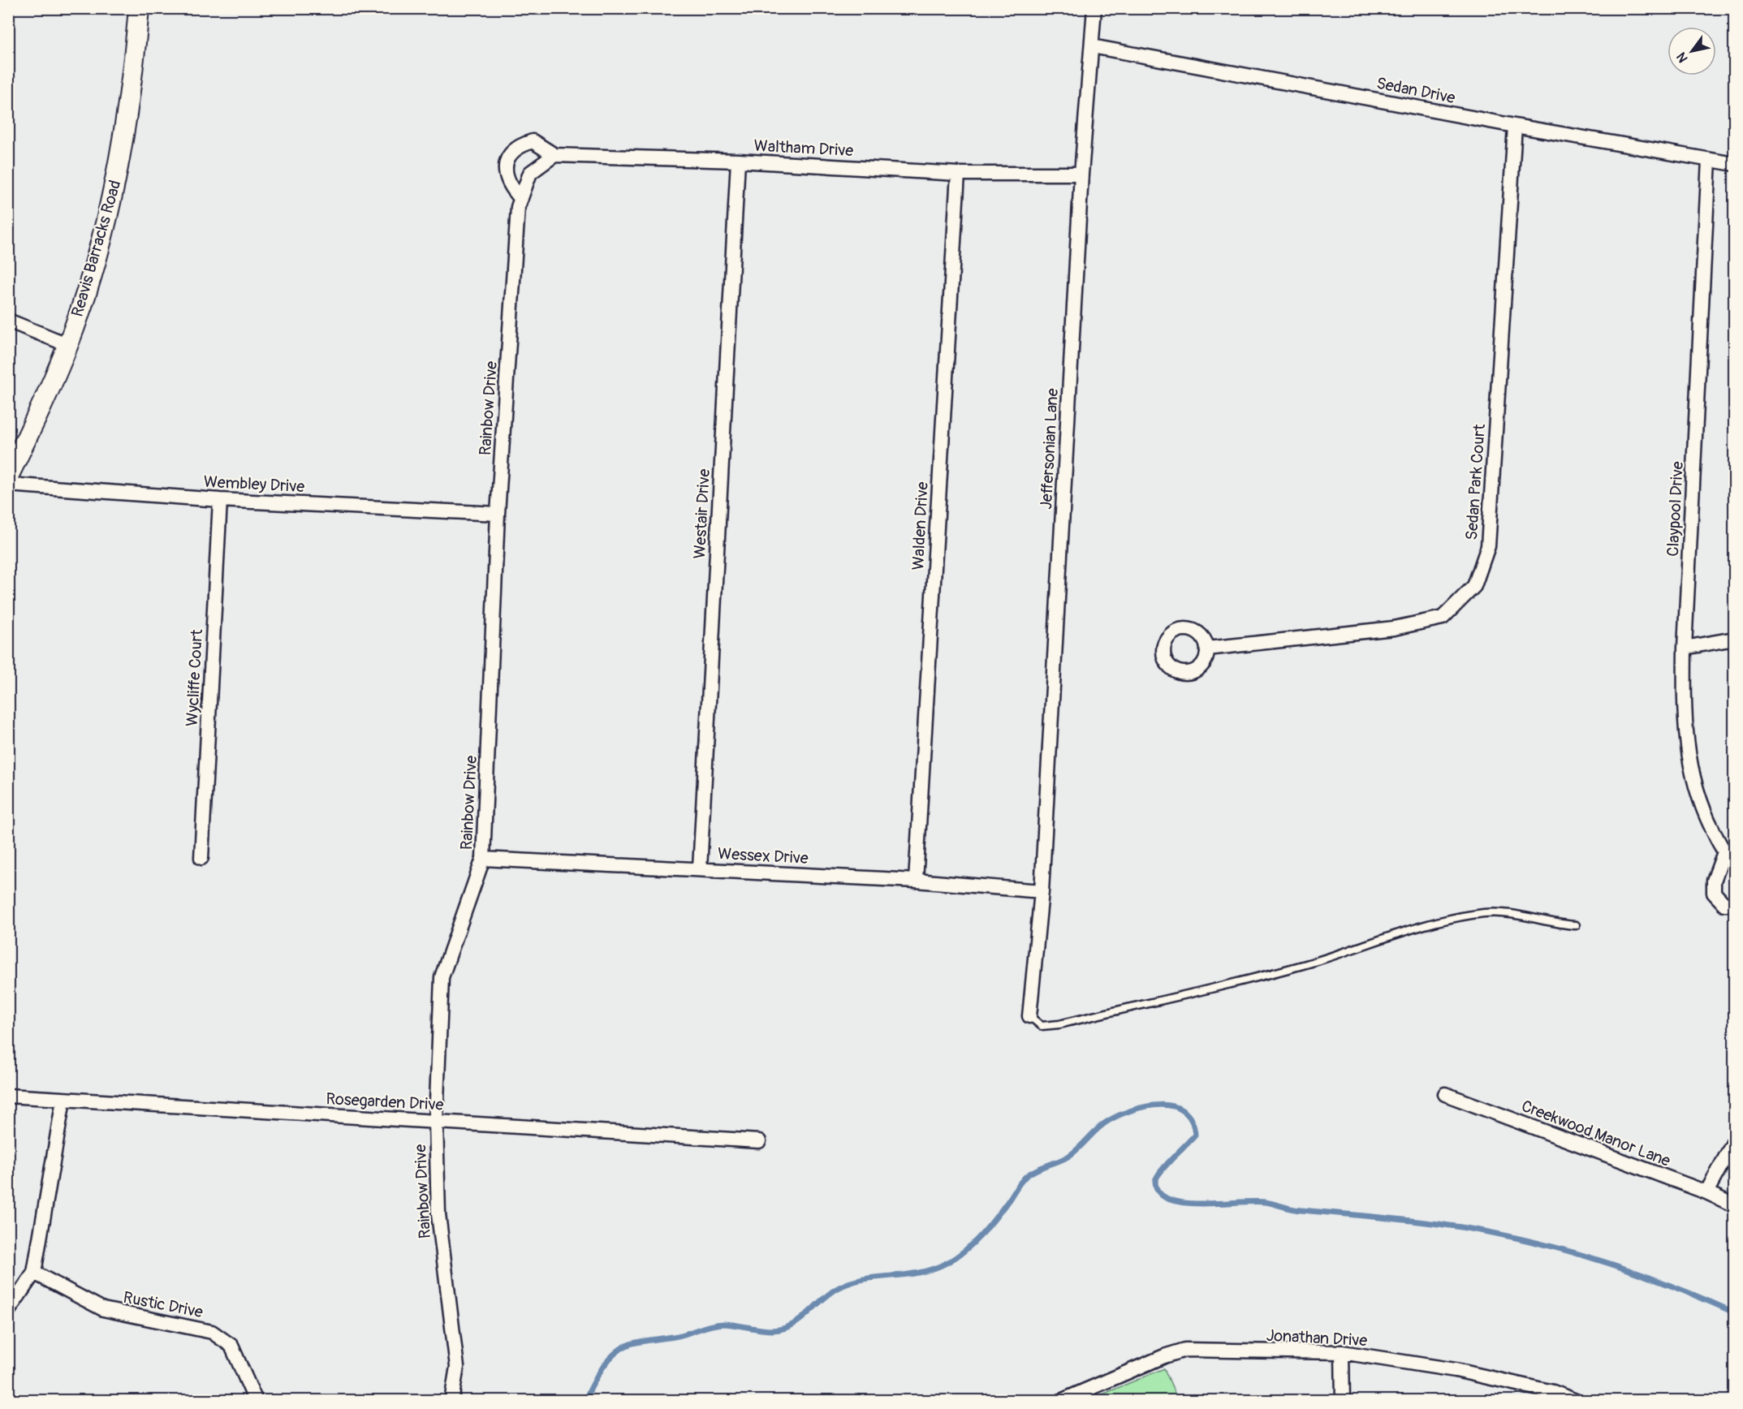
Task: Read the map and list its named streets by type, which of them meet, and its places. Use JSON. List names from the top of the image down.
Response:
{
  "streets": {
    "main road": ["Reavis Barracks Road"],
    "street": [
      "Sedan Drive",
      "Waltham Drive",
      "Rainbow Drive",
      "Jeffersonian Lane",
      "Sedan Park Court",
      "Wembley Drive",
      "Claypool Drive",
      "Westair Drive",
      "Walden Drive",
      "Wycliffe Court",
      "Wessex Drive",
      "Rosegarden Drive",
      "Creekwood Manor Lane",
      "Rustic Drive",
      "Jonathan Drive"
    ]
  },
  "crossings": [
    ["Sedan Drive", "Jeffersonian Lane"],
    ["Sedan Drive", "Sedan Park Court"],
    ["Sedan Drive", "Claypool Drive"],
    ["Waltham Drive", "Rainbow Drive"],
    ["Waltham Drive", "Jeffersonian Lane"],
    ["Waltham Drive", "Westair Drive"],
    ["Waltham Drive", "Walden Drive"],
    ["Rainbow Drive", "Wembley Drive"],
    ["Rainbow Drive", "Wessex Drive"],
    ["Rainbow Drive", "Rosegarden Drive"],
    ["Jeffersonian Lane", "Wessex Drive"],
    ["Wembley Drive", "Wycliffe Court"],
    ["Westair Drive", "Wessex Drive"],
    ["Walden Drive", "Wessex Drive"]
  ],
  "north": "bottom left"
}
